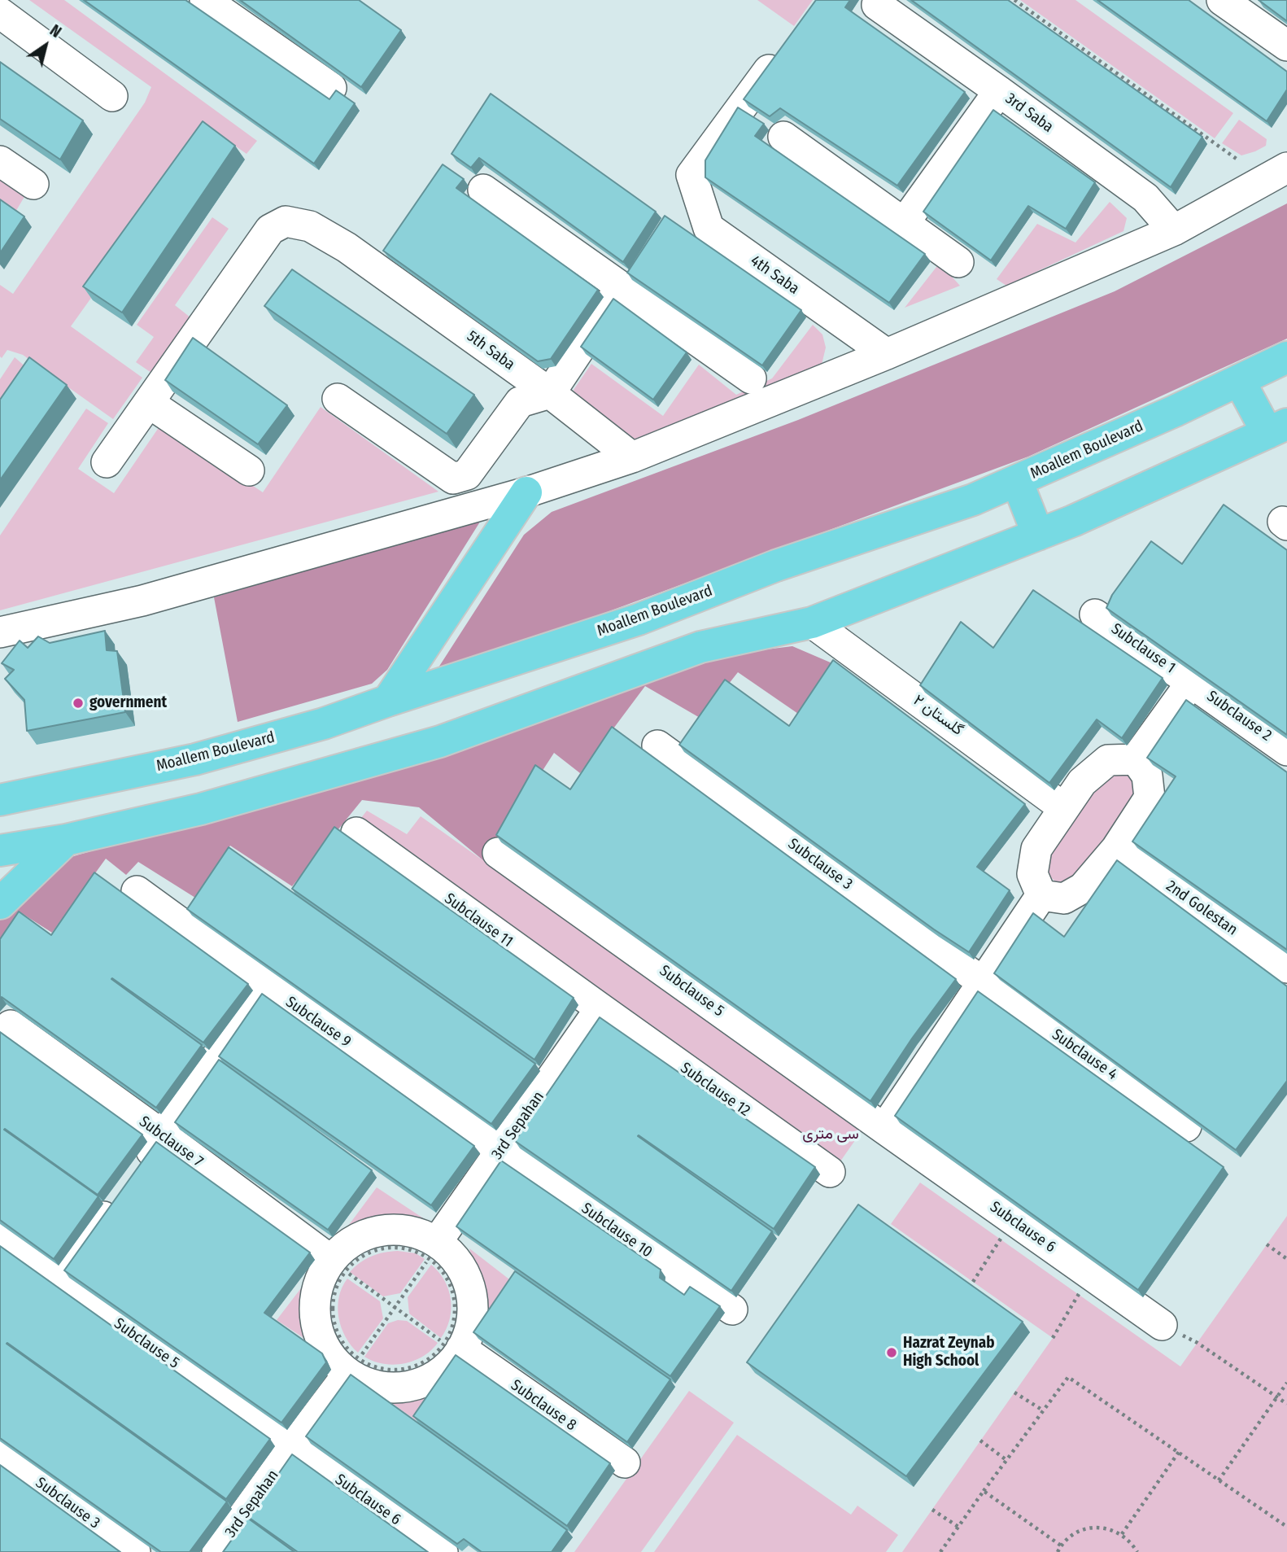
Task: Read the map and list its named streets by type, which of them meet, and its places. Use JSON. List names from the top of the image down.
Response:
{
  "streets": {
    "main road": ["Moallem Boulevard"],
    "street": [
      "3rd Saba",
      "4th Saba",
      "5th Saba",
      "Subclause 1",
      "گلستان ۲",
      "Subclause 2",
      "Subclause 3",
      "2nd Golestan",
      "Subclause 11",
      "Subclause 5",
      "Subclause 9",
      "Subclause 4",
      "Subclause 12",
      "3rd Sepahan",
      "Subclause 7",
      "Subclause 6",
      "Subclause 10",
      "Subclause 8"
    ]
  },
  "crossings": [
    ["Subclause 1", "Subclause 2"],
    ["Subclause 3", "Subclause 4"],
    ["Subclause 11", "Subclause 12"],
    ["Subclause 11", "3rd Sepahan"],
    ["Subclause 5", "3rd Sepahan"],
    ["Subclause 5", "Subclause 6"],
    ["Subclause 9", "3rd Sepahan"],
    ["Subclause 9", "Subclause 10"],
    ["Subclause 12", "3rd Sepahan"],
    ["3rd Sepahan", "Subclause 6"],
    ["3rd Sepahan", "Subclause 10"]
  ],
  "parks": ["سی متری"],
  "places": ["government", "Hazrat Zeynab High School"],
  "north": "top right"
}
